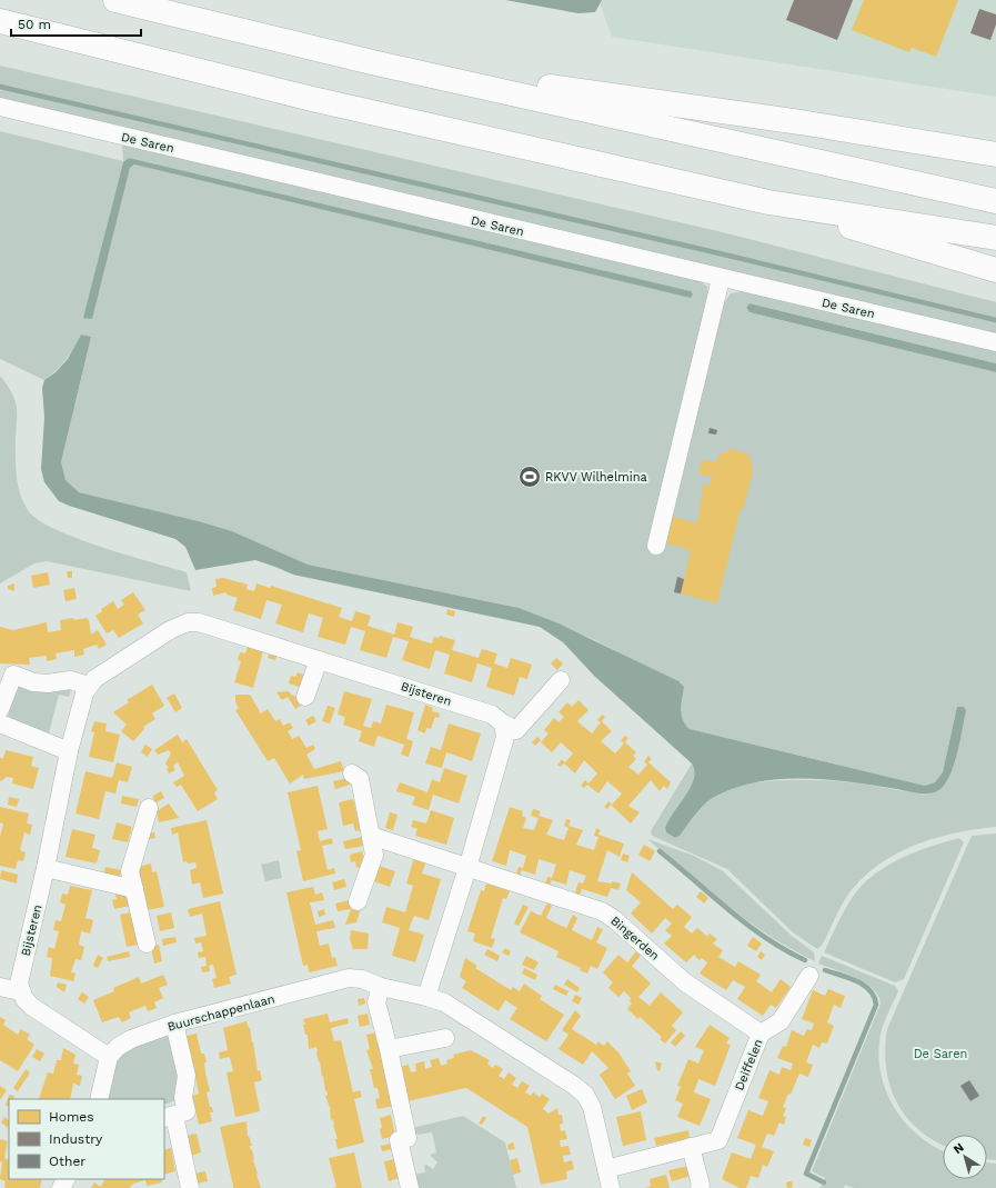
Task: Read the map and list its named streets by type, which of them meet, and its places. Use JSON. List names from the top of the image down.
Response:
{
  "streets": {
    "street": [
      "De Saren",
      "Bijsteren",
      "Bingerden",
      "Buurschappenlaan",
      "Deiffelen"
    ]
  },
  "crossings": [
    ["Bingerden", "Deiffelen"],
    ["Buurschappenlaan", "Deiffelen"]
  ],
  "parks": ["De Saren"],
  "places": {
    "sports": ["RKVV Wilhelmina"]
  },
  "legend": ["Homes", "Industry", "Other"],
  "scale_bar": "50 m",
  "north": "top left"
}
